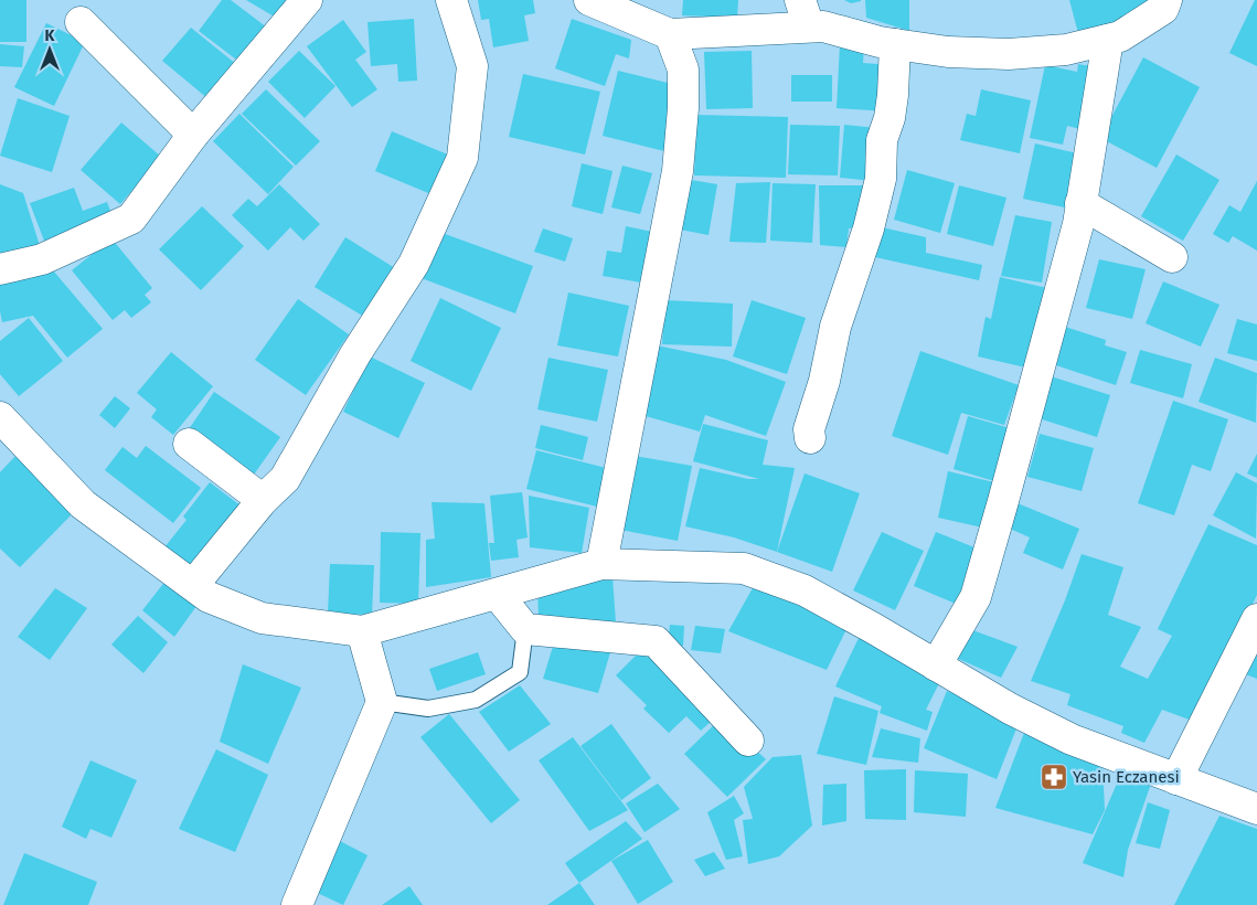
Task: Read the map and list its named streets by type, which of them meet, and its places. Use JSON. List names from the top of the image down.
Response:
{
  "places": {
    "pharmacy": ["Yasin Eczanesi"]
  },
  "north": "top"
}
